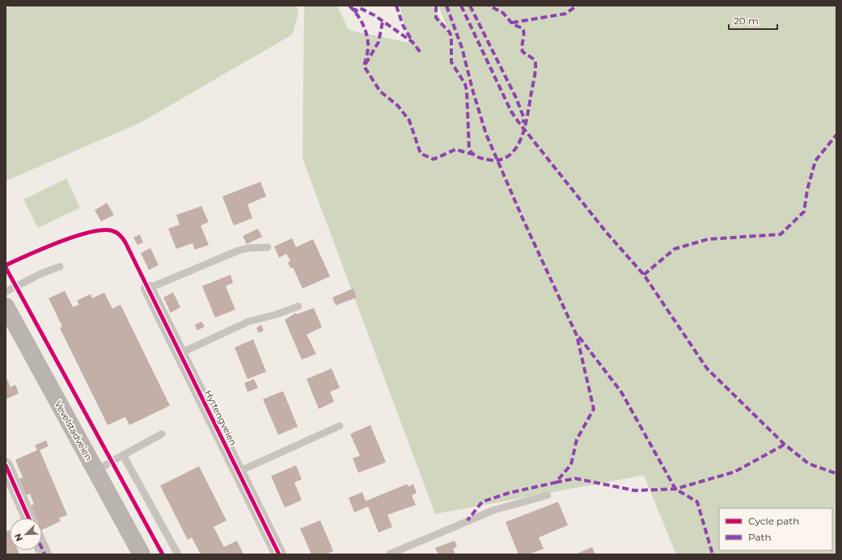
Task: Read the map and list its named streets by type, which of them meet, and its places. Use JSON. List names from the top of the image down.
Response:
{
  "streets": {
    "main road": ["Vevelstadveien"],
    "street": ["Hyttengveien"]
  },
  "legend": ["Cycle path", "Path"],
  "scale_bar": "20 m",
  "north": "bottom left"
}
